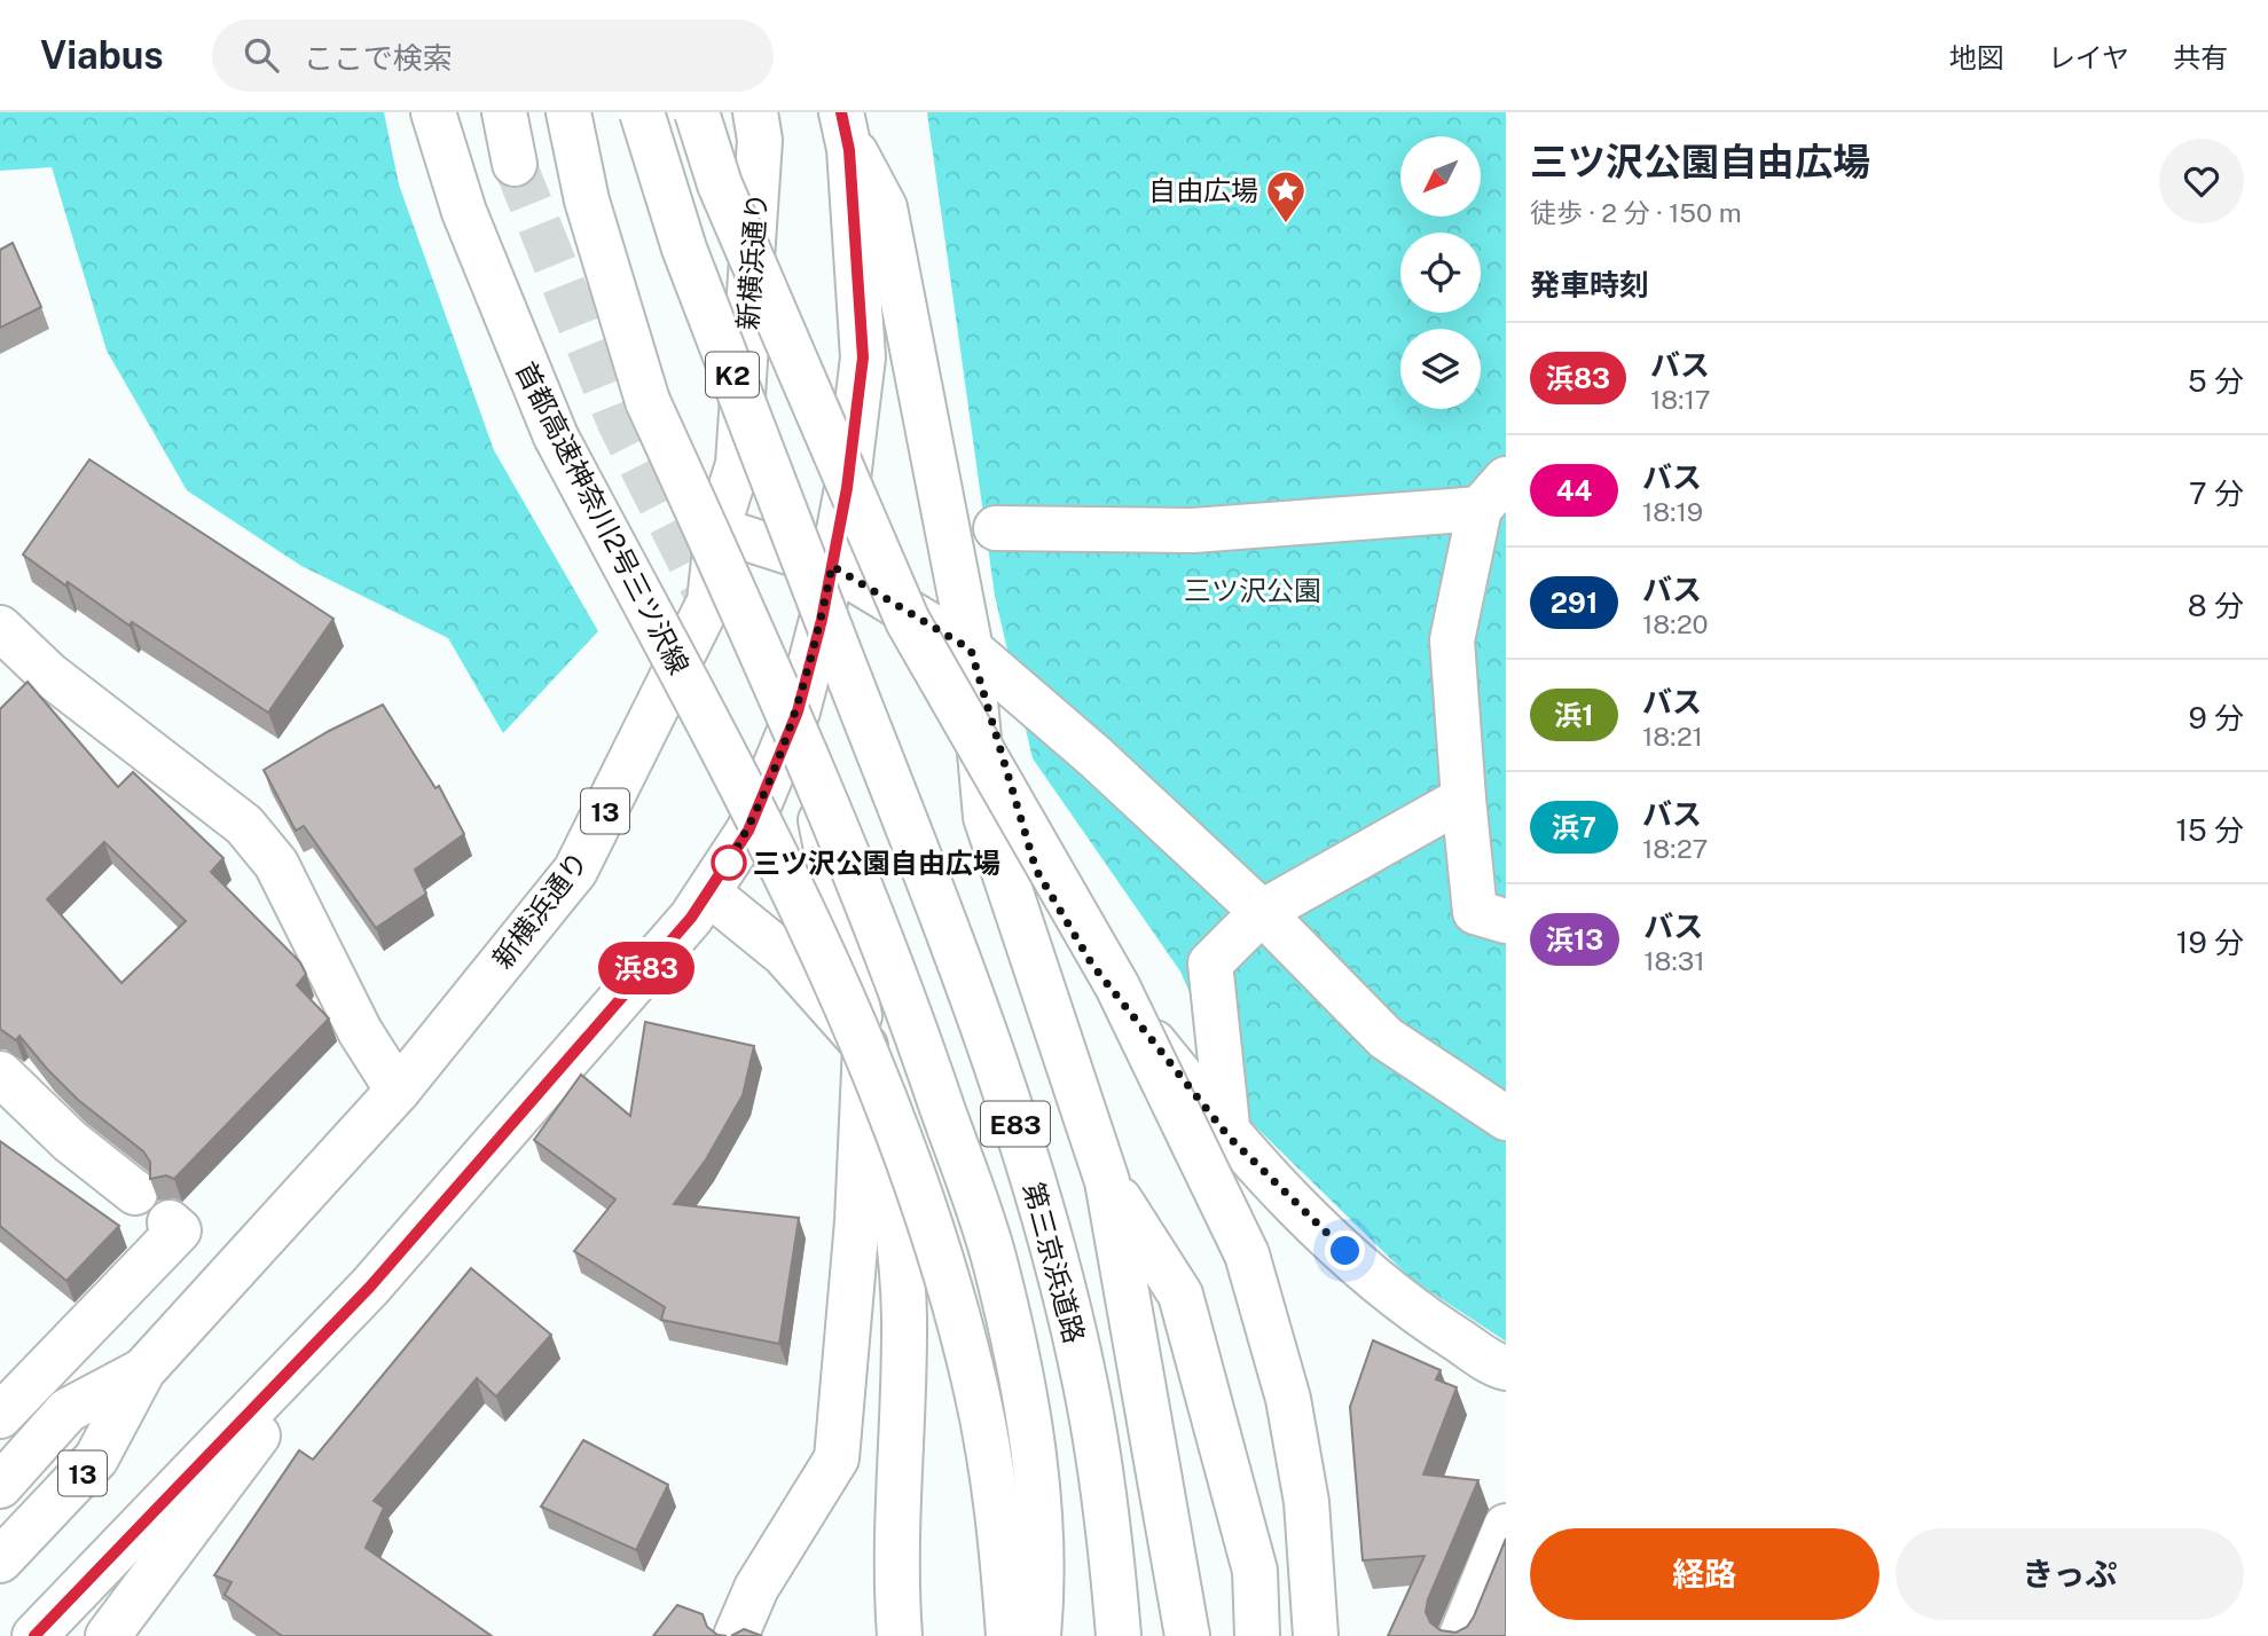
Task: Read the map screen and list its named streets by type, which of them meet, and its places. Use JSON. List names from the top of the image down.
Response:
{
  "streets": {
    "main road": [
      "新横浜通り",
      "K2",
      "首都高速神奈川2号三ツ沢線",
      "13",
      "E83",
      "第三京浜道路"
    ]
  },
  "crossings": [
    ["K2", "第三京浜道路"]
  ],
  "parks": ["三ツ沢公園"],
  "places": {
    "place": ["自由広場"],
    "other": ["三ツ沢公園自由広場"]
  },
  "lines": ["bus line 浜83"],
  "north": "bottom left",
  "page": {
    "header": "Viabus",
    "search": "ここで検索",
    "nav": ["地図", "レイヤ", "共有"],
    "on_map": "浜83",
    "heading": [
      ["三ツ沢公園自由広場", "徒歩 · 2 分 · 150 m"],
      "発車時刻"
    ],
    "list": [
      {
        "mark": "浜83",
        "name": "バス",
        "note": "18:17",
        "value": "5 分"
      },
      {
        "mark": "44",
        "name": "バス",
        "note": "18:19",
        "value": "7 分"
      },
      {
        "mark": "291",
        "name": "バス",
        "note": "18:20",
        "value": "8 分"
      },
      {
        "mark": "浜1",
        "name": "バス",
        "note": "18:21",
        "value": "9 分"
      },
      {
        "mark": "浜7",
        "name": "バス",
        "note": "18:27",
        "value": "15 分"
      },
      {
        "mark": "浜13",
        "name": "バス",
        "note": "18:31",
        "value": "19 分"
      }
    ],
    "buttons": ["経路", "きっぷ"]
  }
}
